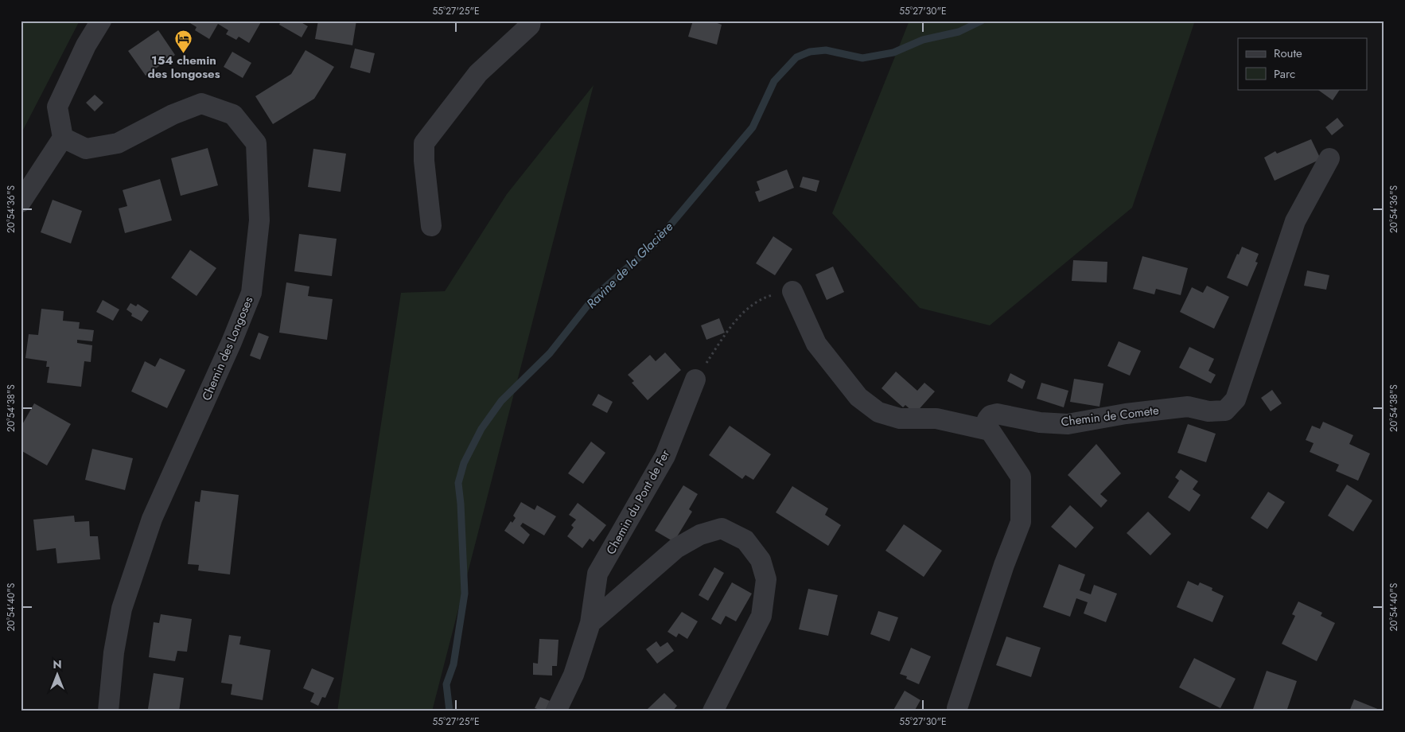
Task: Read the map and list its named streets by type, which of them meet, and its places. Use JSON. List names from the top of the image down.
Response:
{
  "streets": {
    "street": ["Chemin des Longoses", "Chemin de Comete", "Chemin du Pont de Fer"]
  },
  "water": ["Ravine de la Glacière"],
  "places": {
    "hotel": ["154 chemin des longoses"]
  },
  "legend": ["Route", "Parc"],
  "north": "top",
  "coordinates": [
    "55°27'25\"E",
    "55°27'30\"E",
    "20°54'36\"S",
    "20°54'38\"S",
    "20°54'40\"S"
  ]
}
